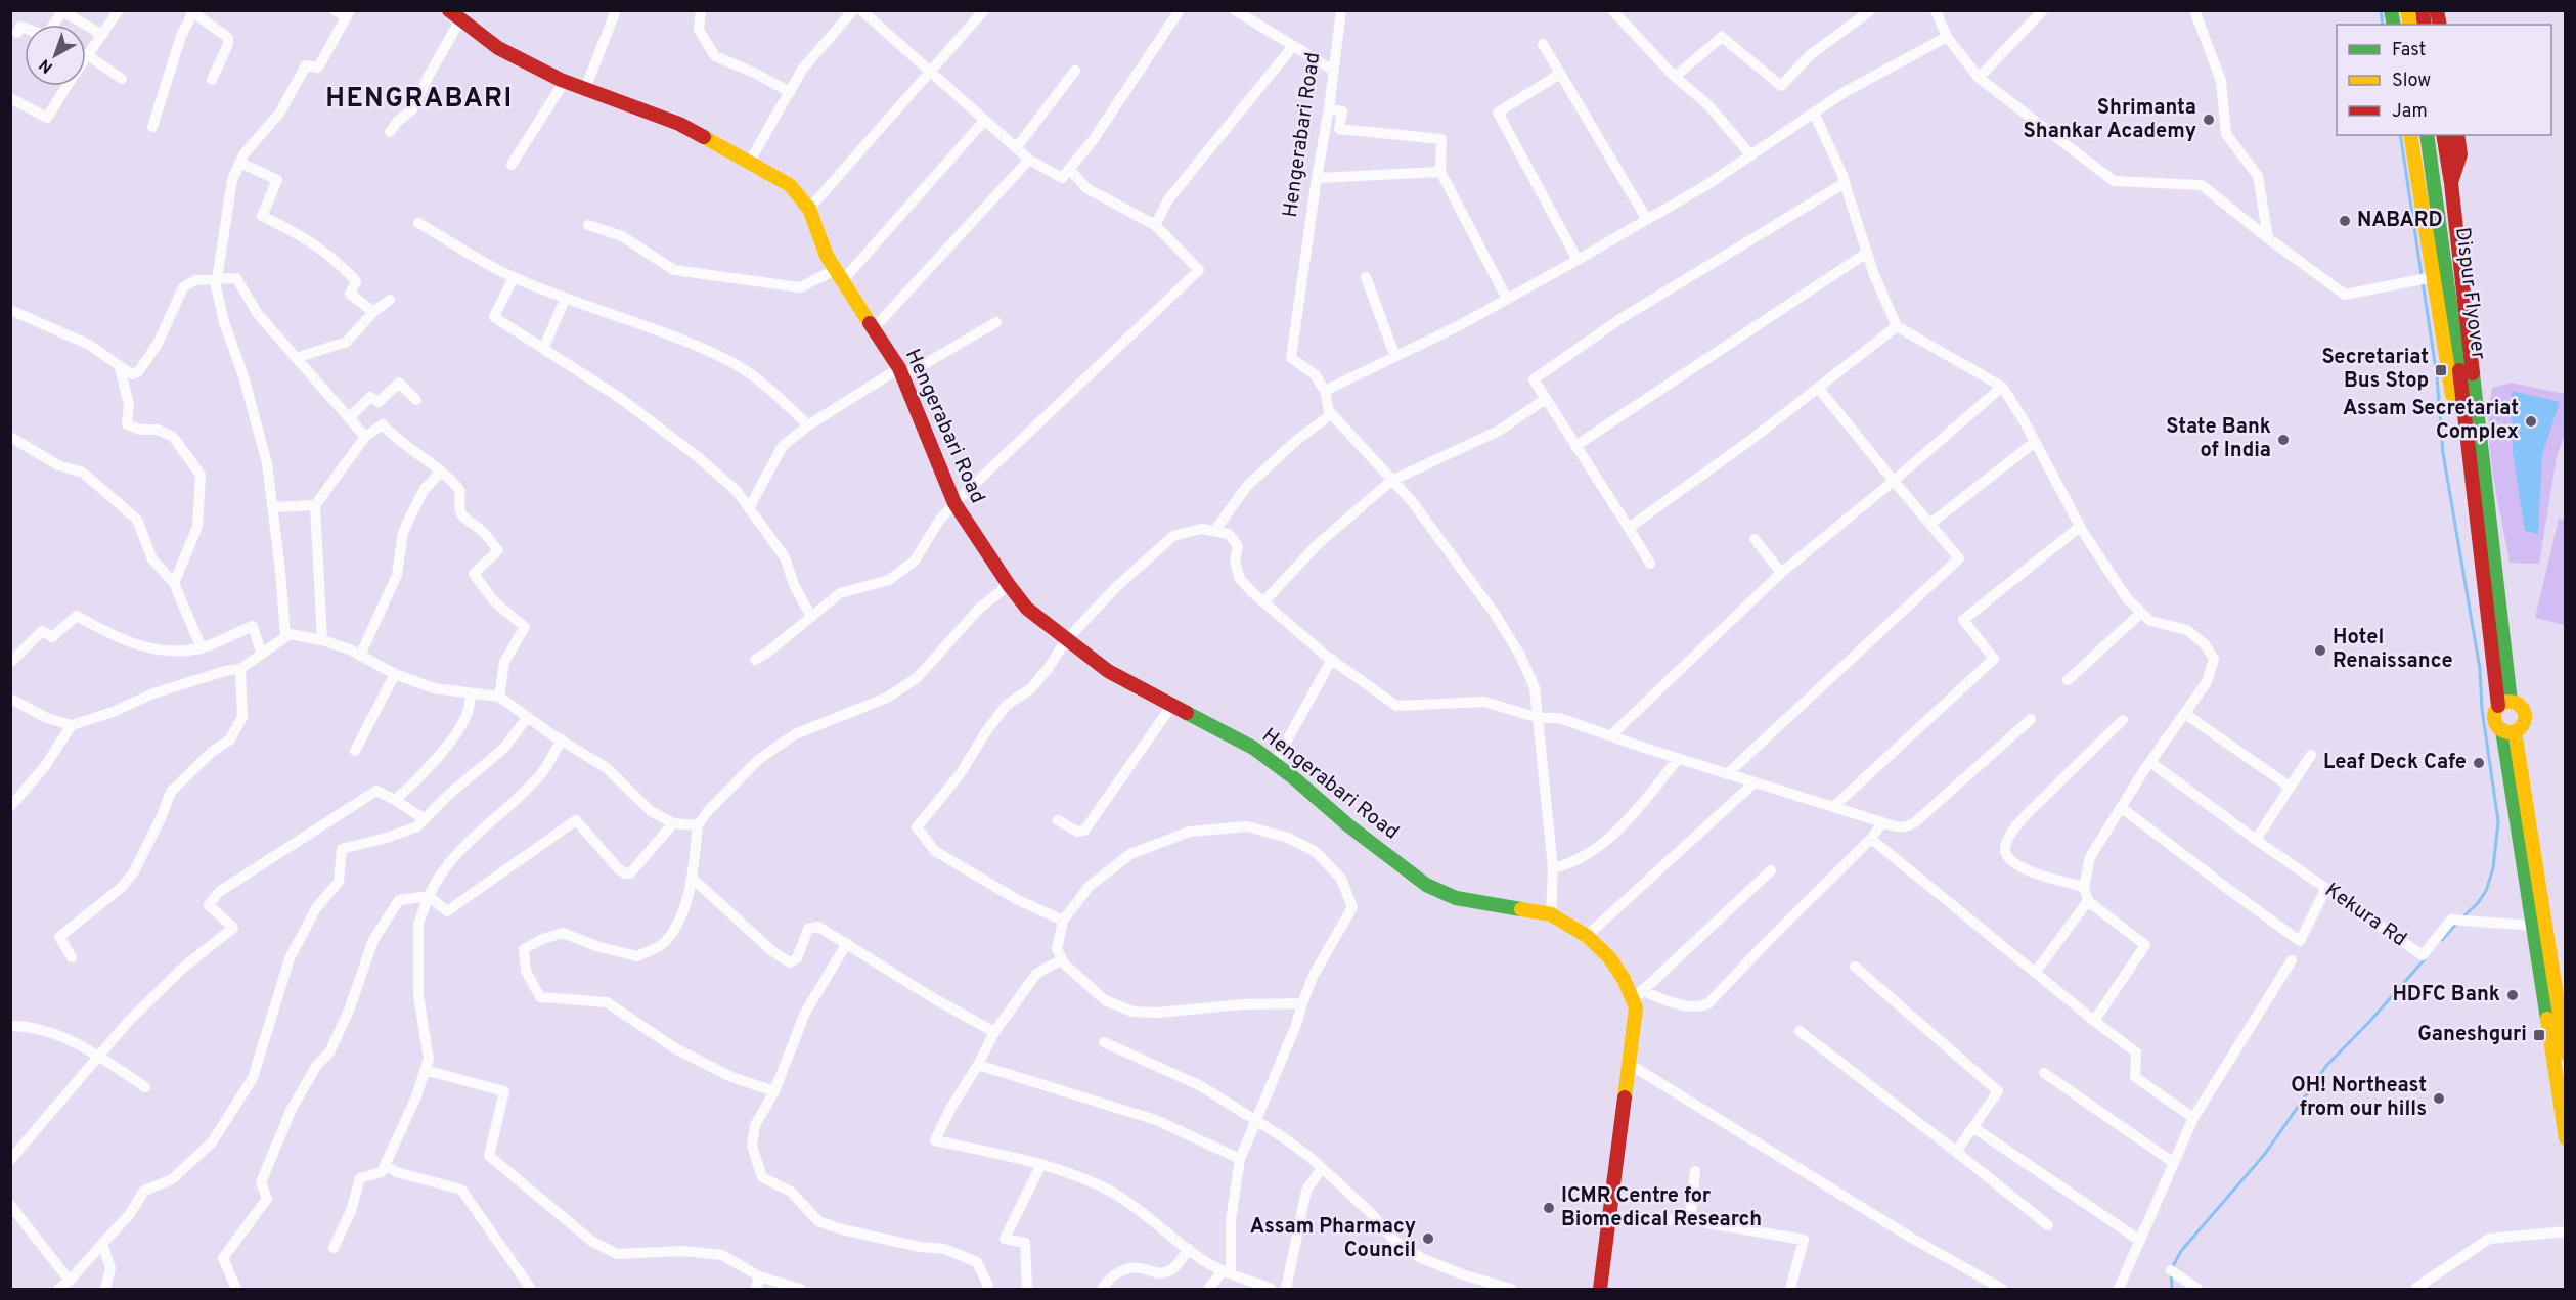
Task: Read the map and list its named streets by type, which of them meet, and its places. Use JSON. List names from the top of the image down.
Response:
{
  "streets": {
    "main road": ["Hengerabari Road", "Dispur Flyover"],
    "street": ["Kekura Rd"]
  },
  "districts": ["HENGRABARI"],
  "places": {
    "other": [
      "Shrimanta Shankar Academy",
      "NABARD",
      "Assam Secretariat Complex",
      "State Bank of India",
      "Hotel Renaissance",
      "Leaf Deck Cafe",
      "HDFC Bank",
      "OH! Northeast from our hills",
      "ICMR Centre for Biomedical Research",
      "Assam Pharmacy Council"
    ],
    "transit": ["Secretariat Bus Stop", "Ganeshguri"]
  },
  "legend": ["Fast", "Slow", "Jam"],
  "north": "bottom left"
}
